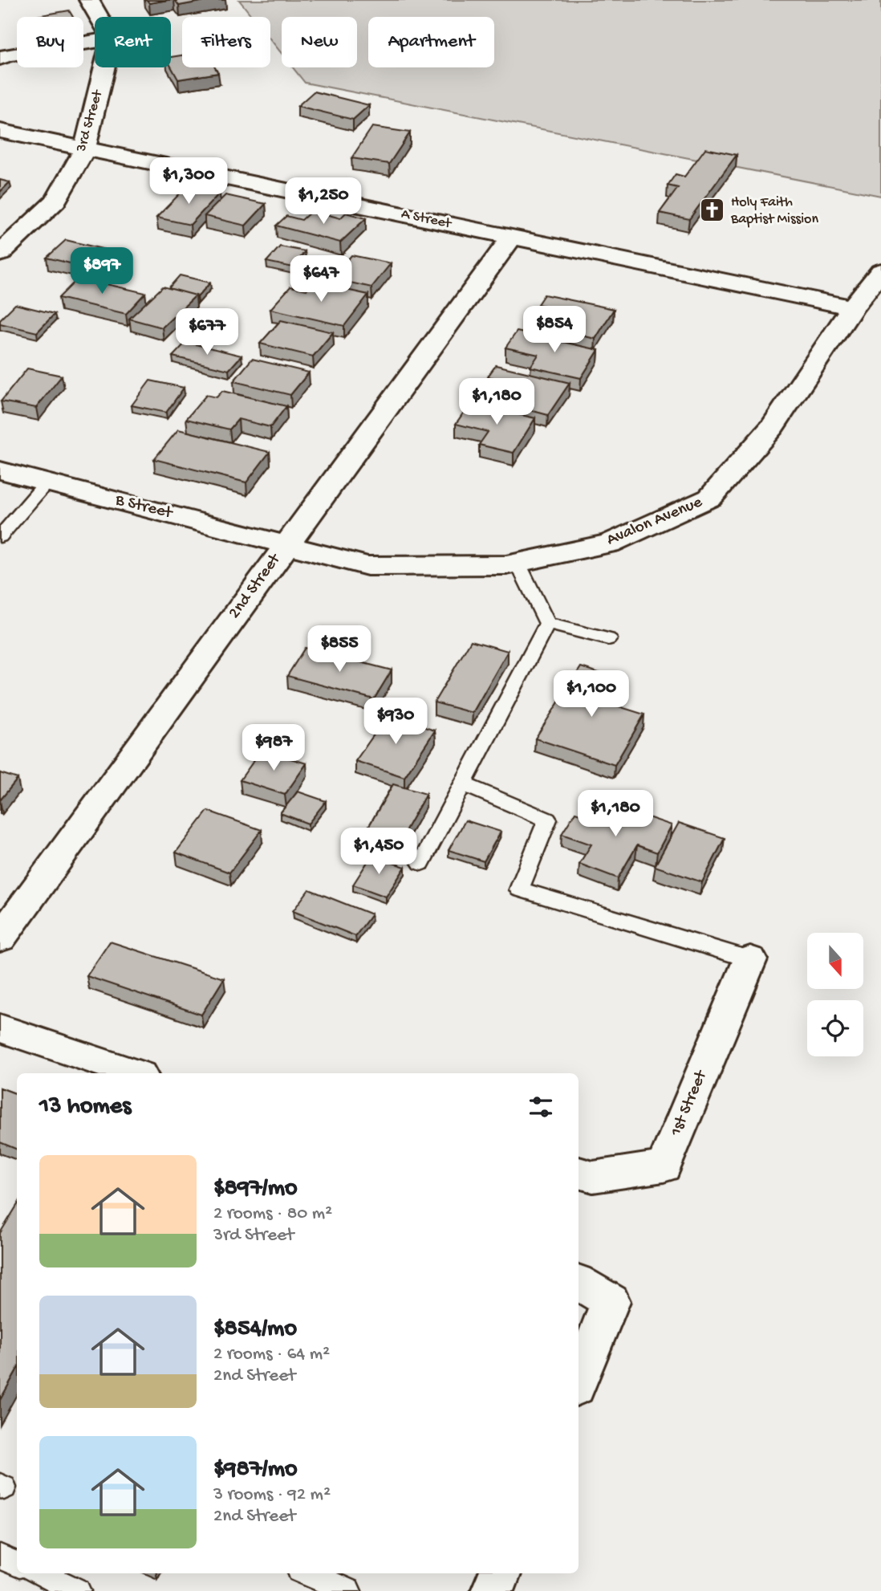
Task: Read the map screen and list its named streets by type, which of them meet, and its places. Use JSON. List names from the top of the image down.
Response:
{
  "streets": {
    "street": [
      "3rd Street",
      "A Street",
      "B Street",
      "Avalon Avenue",
      "2nd Street",
      "1st Street"
    ]
  },
  "crossings": [
    ["3rd Street", "A Street"],
    ["A Street", "Avalon Avenue"],
    ["A Street", "2nd Street"],
    ["B Street", "Avalon Avenue"],
    ["B Street", "2nd Street"],
    ["Avalon Avenue", "2nd Street"]
  ],
  "places": {
    "church": ["Holy Faith Baptist Mission"]
  },
  "north": "bottom",
  "page": {
    "chip": [
      "Buy",
      "Rent",
      "Filters",
      "New",
      "Apartment"
    ],
    "price": [
      "$1,300",
      "$1,250",
      "$897",
      "$647",
      "$854",
      "$677",
      "$1,180",
      "$855",
      "$1,100",
      "$930",
      "$987",
      "$1,180",
      "$1,450"
    ],
    "heading": "13 homes",
    "list": [
      {
        "name": "$897/mo",
        "note": "2 rooms · 80 m² · 3rd Street"
      },
      {
        "name": "$854/mo",
        "note": "2 rooms · 64 m² · 2nd Street"
      },
      {
        "name": "$987/mo",
        "note": "3 rooms · 92 m² · 2nd Street"
      }
    ]
  }
}
